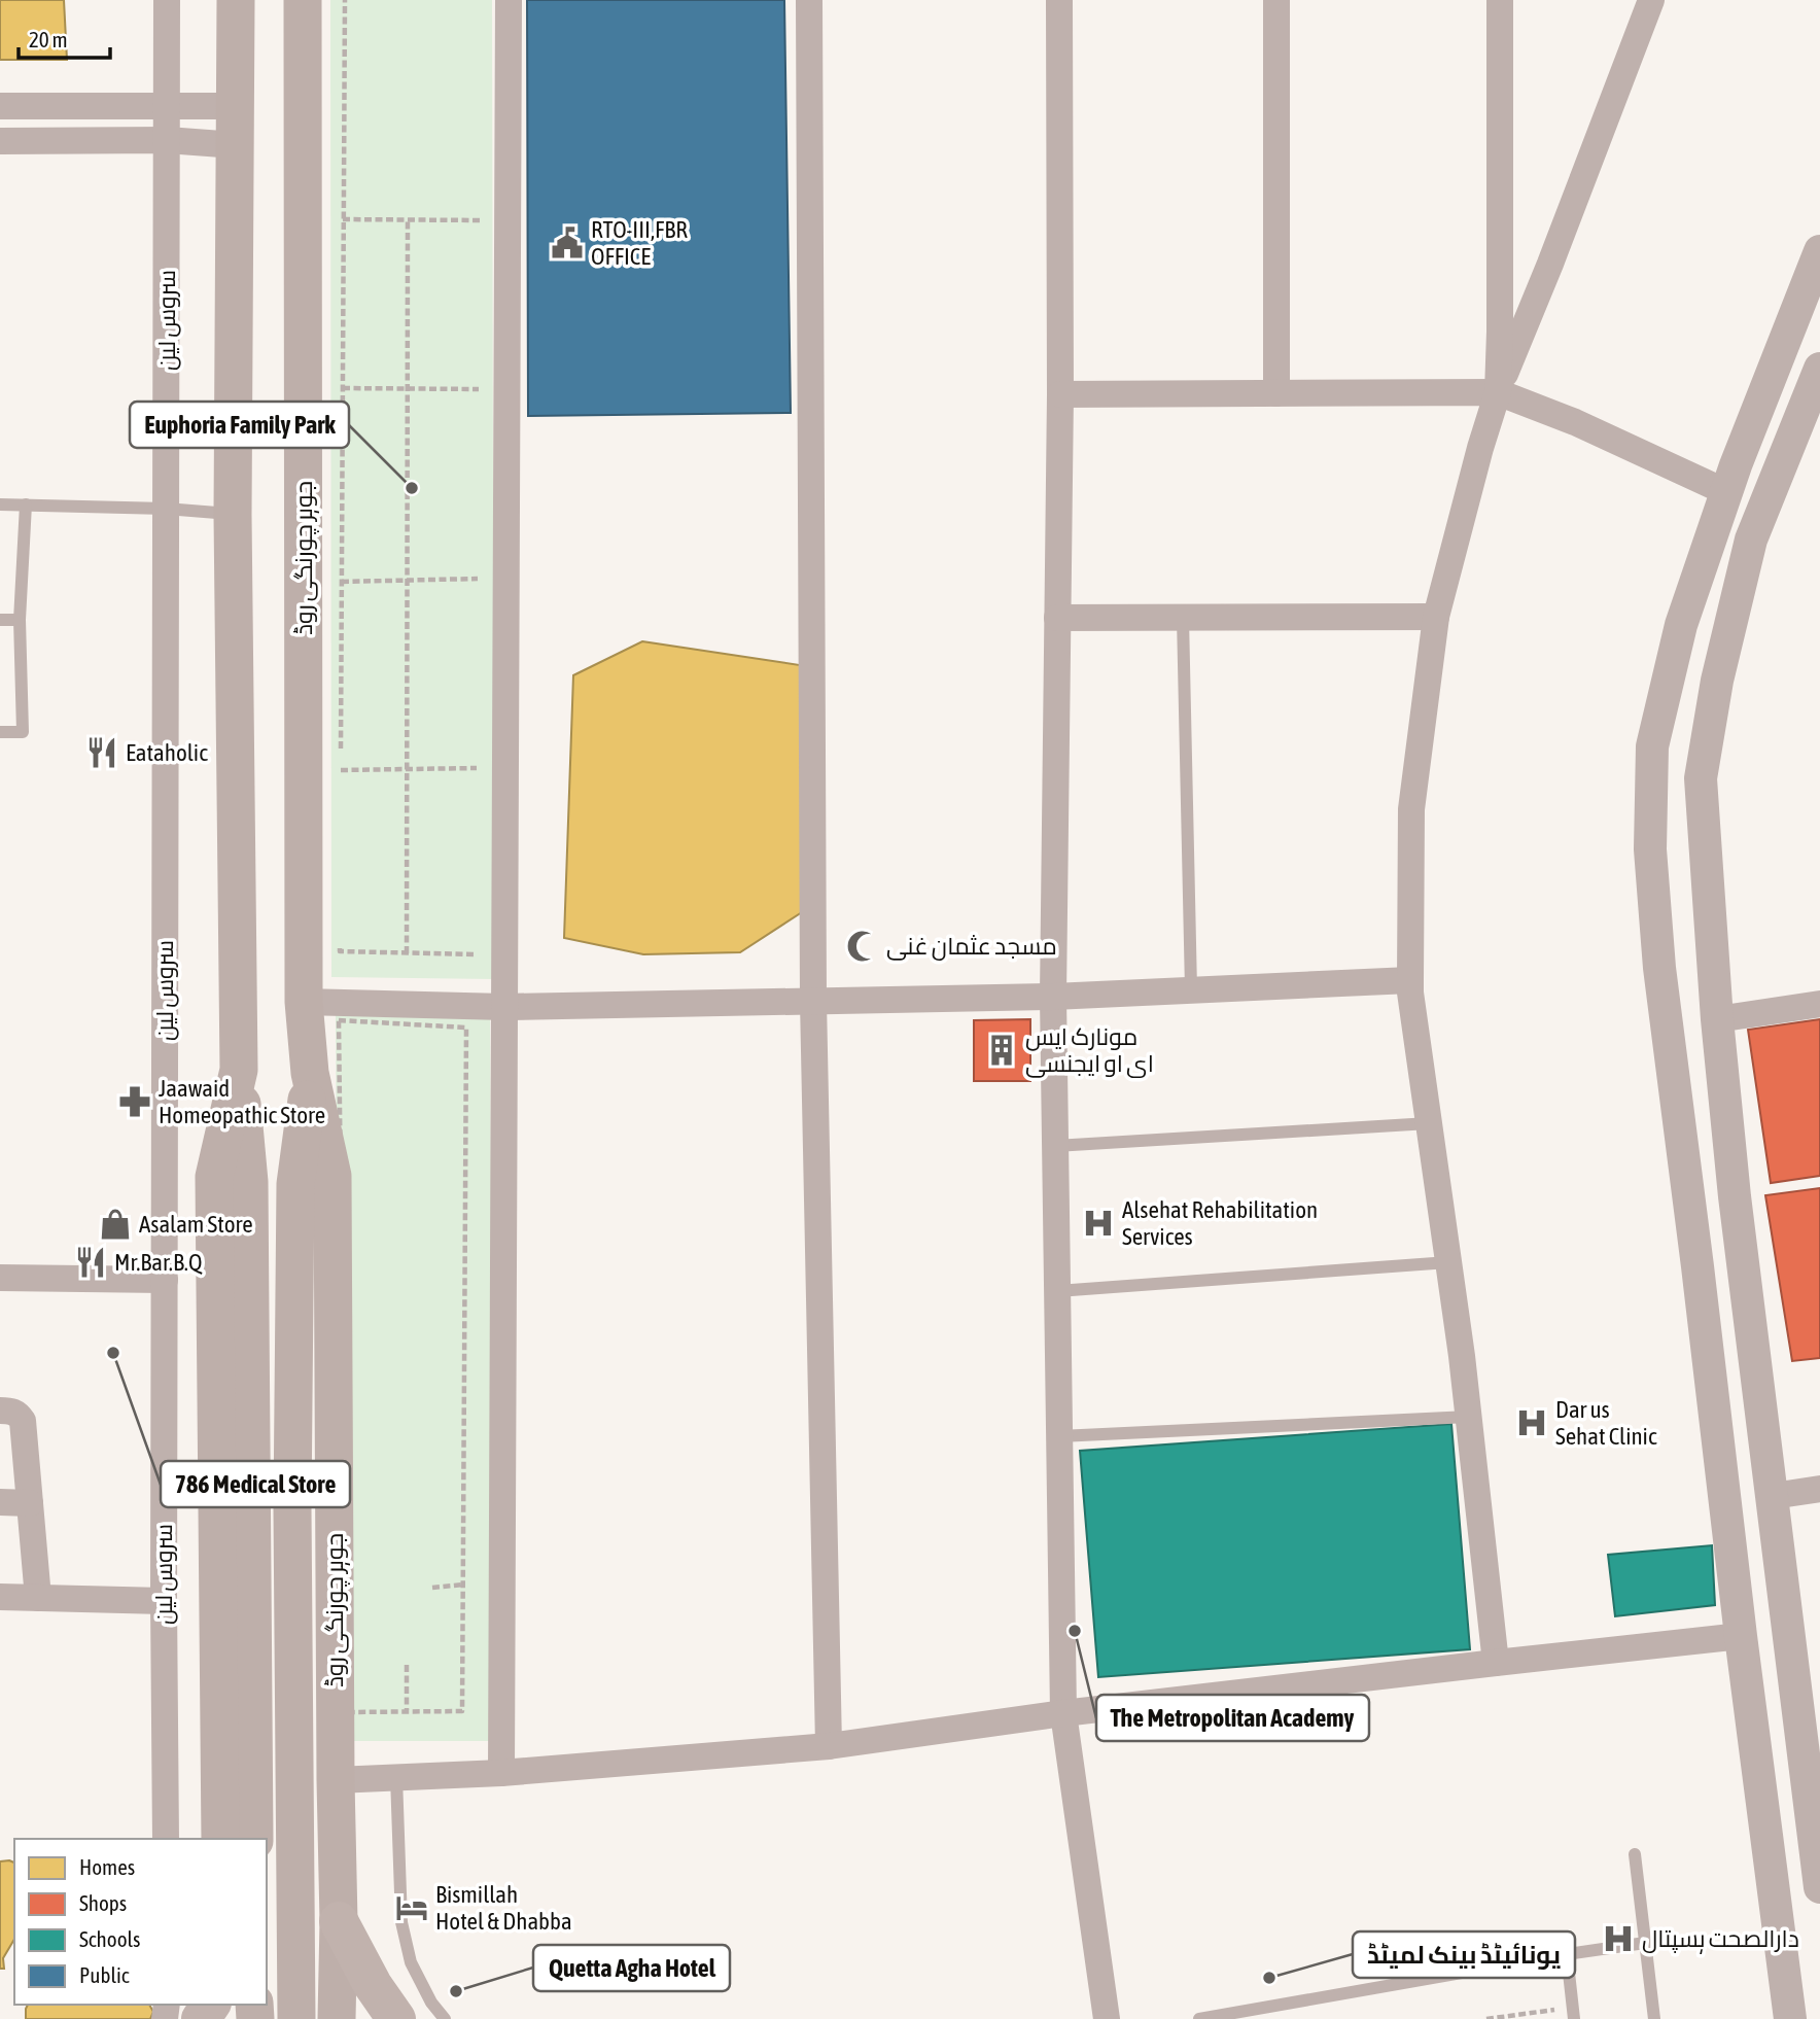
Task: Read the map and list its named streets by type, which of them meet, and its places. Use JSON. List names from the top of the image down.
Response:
{
  "streets": {
    "main road": ["جوہر چورنگی روڈ"],
    "street": ["سروس لین"]
  },
  "places": {
    "public building": ["RTO-III,FBR OFFICE"],
    "other": [
      "Euphoria Family Park",
      "786 Medical Store",
      "The Metropolitan Academy",
      "یونائیٹڈ بینک لمیٹڈ",
      "Quetta Agha Hotel"
    ],
    "restaurant": ["Eataholic", "Mr.Bar.B.Q"],
    "mosque": ["مسجد عثمان غنی"],
    "building": ["مونارک ایس ای او ایجنسی"],
    "pharmacy": ["Jaawaid Homeopathic Store"],
    "hospital": ["Alsehat Rehabilitation Services", "Dar us Sehat Clinic", "دارالصحت ہسپتال"],
    "shop": ["Asalam Store"],
    "hotel": ["Bismillah Hotel & Dhabba"]
  },
  "legend": [
    "Homes",
    "Shops",
    "Schools",
    "Public"
  ],
  "scale_bar": "20 m"
}
